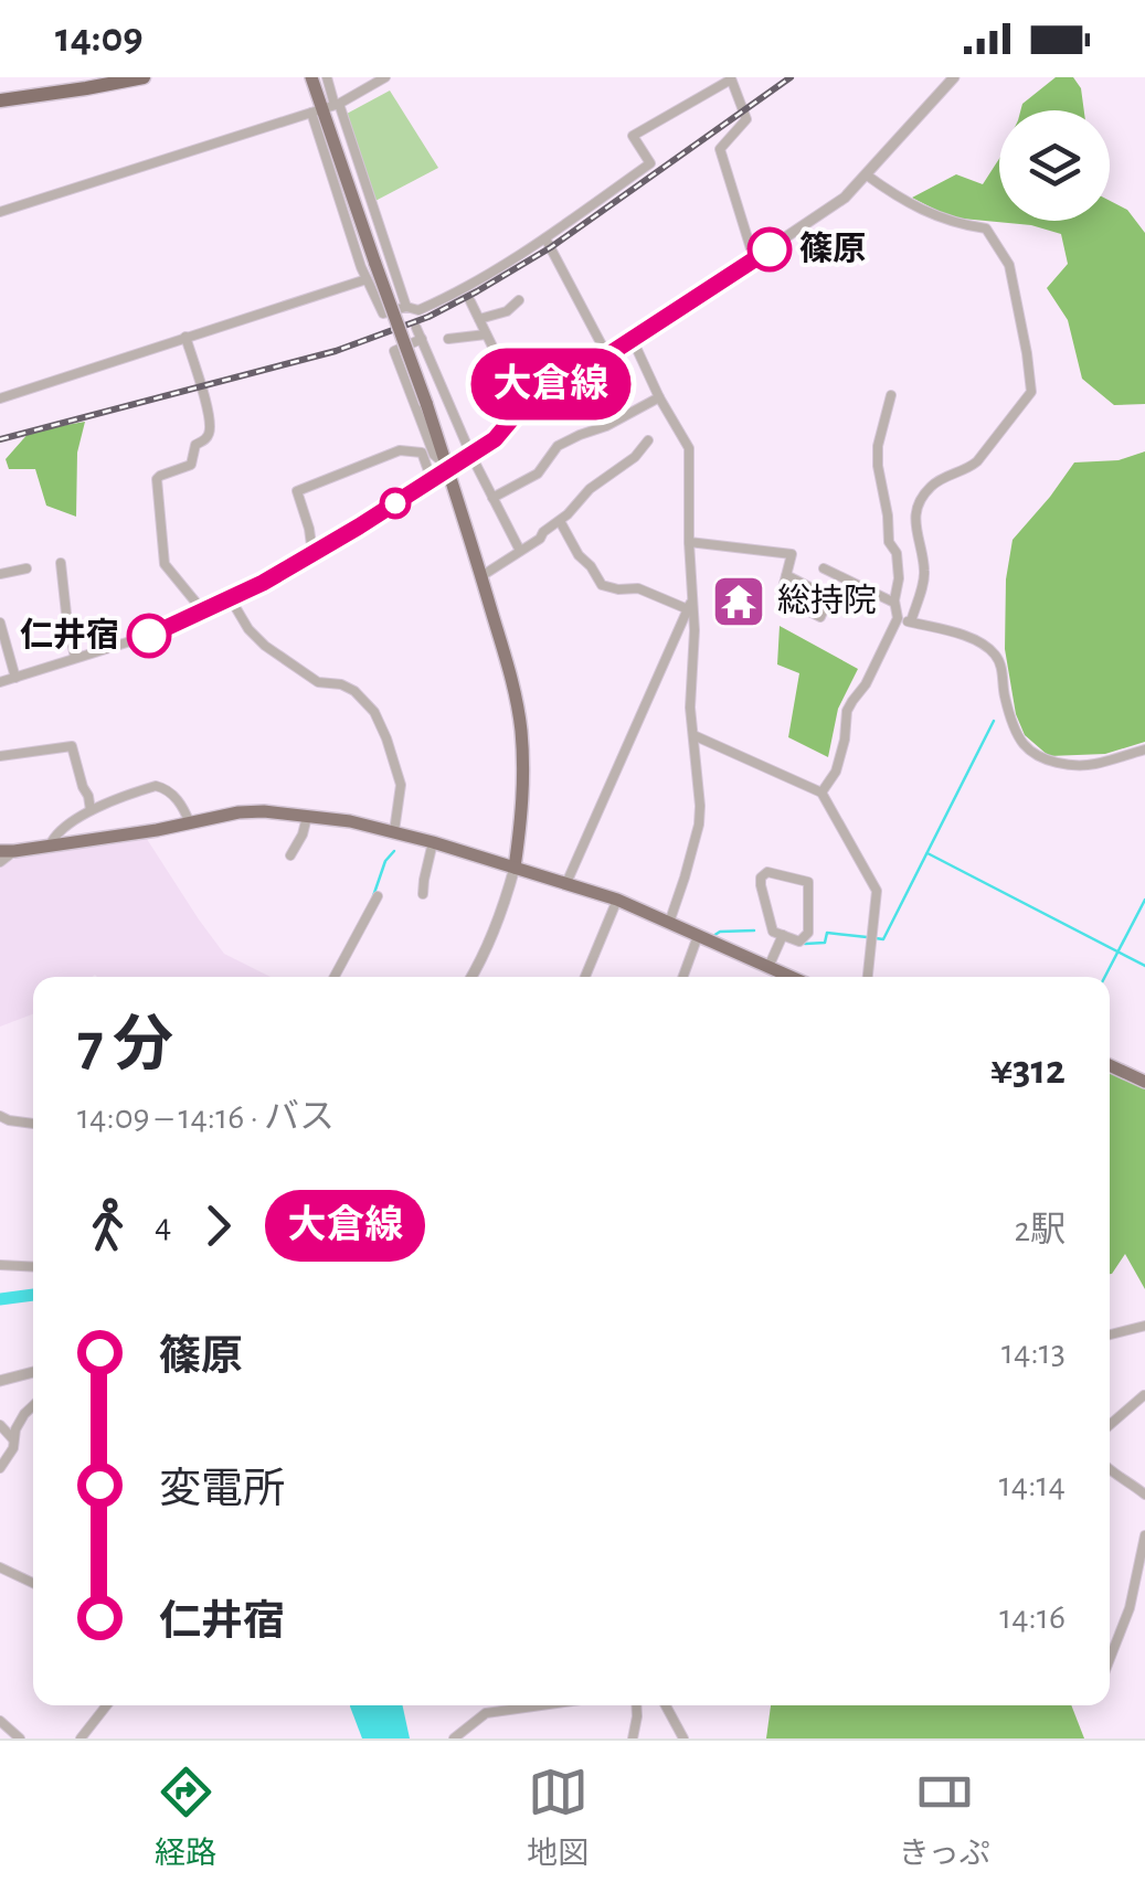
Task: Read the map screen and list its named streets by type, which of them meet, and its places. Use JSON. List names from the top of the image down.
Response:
{
  "places": {
    "other": ["篠原", "仁井宿"],
    "temple": ["総持院"]
  },
  "lines": ["bus line 大倉線"],
  "page": {
    "status": "14:09",
    "on_map": "大倉線",
    "heading": ["7 分", "14:09 – 14:16 · バス", "¥312"],
    "legs": ["4", "大倉線", "2駅"],
    "list": [
      {
        "name": "篠原",
        "value": "14:13"
      },
      {
        "name": "変電所",
        "value": "14:14"
      },
      {
        "name": "仁井宿",
        "value": "14:16"
      }
    ],
    "tabs": ["経路", "地図", "きっぷ"]
  }
}
